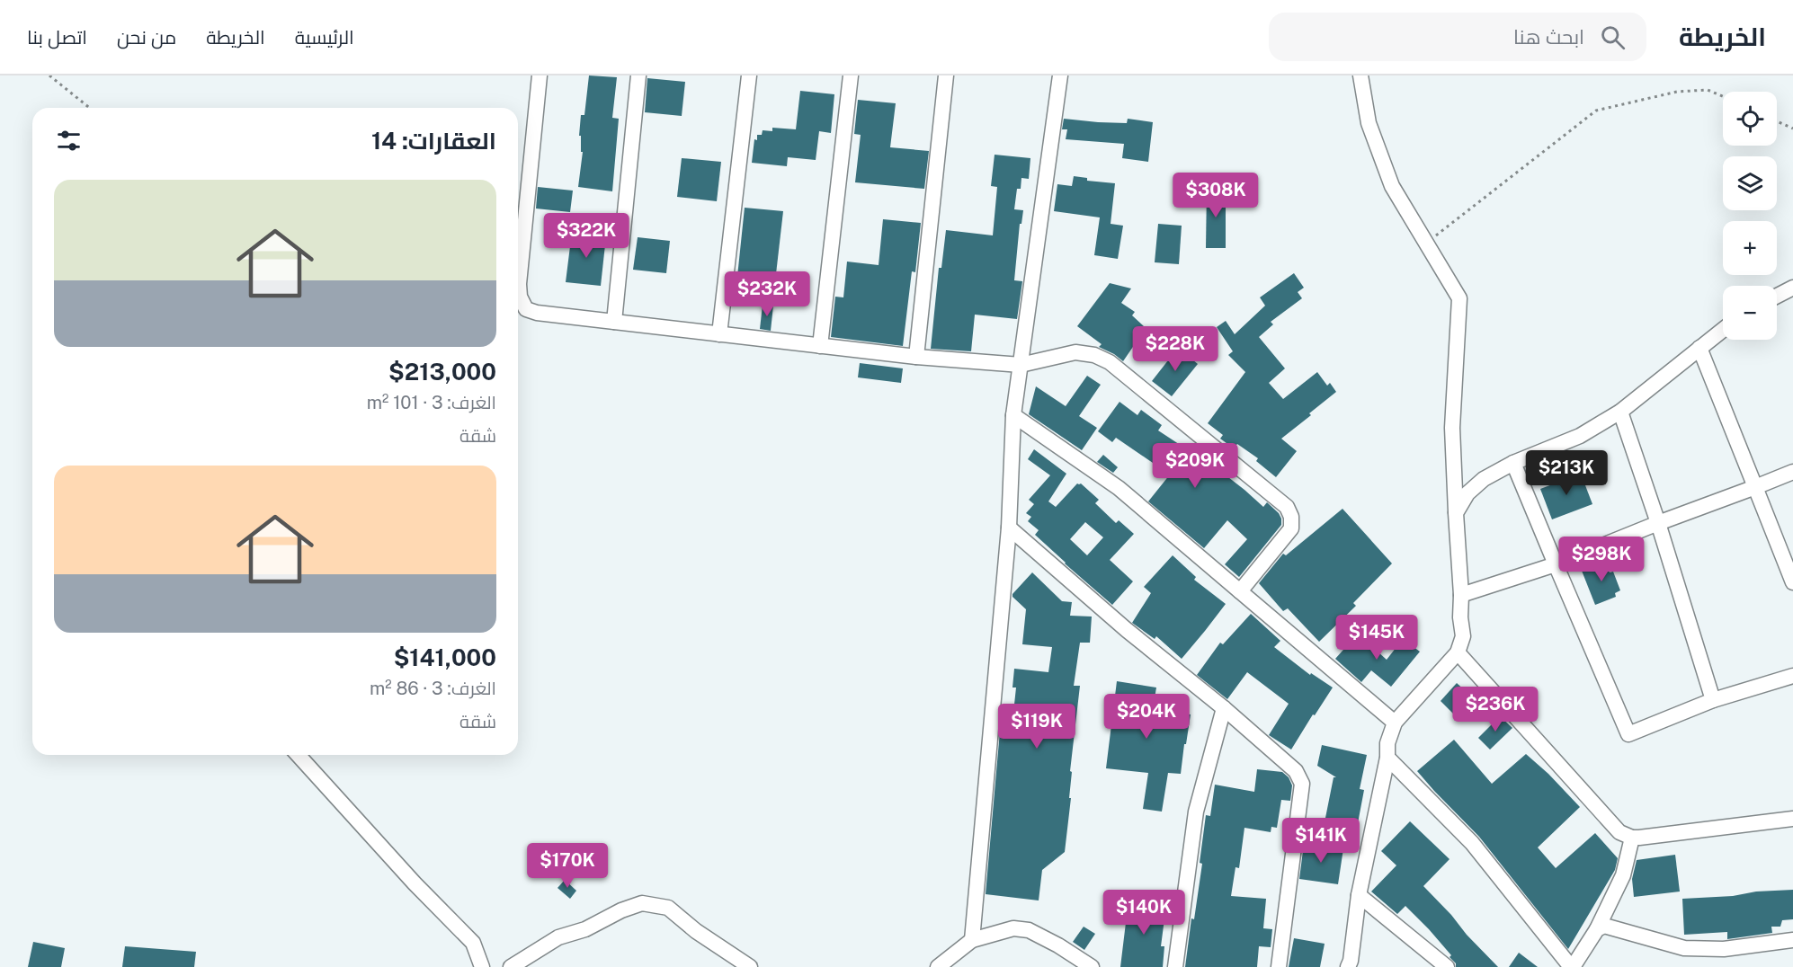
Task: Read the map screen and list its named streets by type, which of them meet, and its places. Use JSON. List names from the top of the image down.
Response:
{
  "page": {
    "header": "الخريطة",
    "search": "ابحث هنا",
    "nav": [
      "الرئيسية",
      "الخريطة",
      "من نحن",
      "اتصل بنا"
    ],
    "map_buttons": ["+", "−"],
    "heading": "العقارات: 14",
    "price": [
      "$308K",
      "$322K",
      "$232K",
      "$228K",
      "$209K",
      "$213K",
      "$298K",
      "$145K",
      "$236K",
      "$204K",
      "$119K",
      "$141K",
      "$170K",
      "$140K"
    ],
    "list": [
      {
        "name": "$213,000",
        "note": "الغرف: 3 · 101 m² · شقة"
      },
      {
        "name": "$141,000",
        "note": "الغرف: 3 · 86 m² · شقة"
      }
    ]
  }
}
